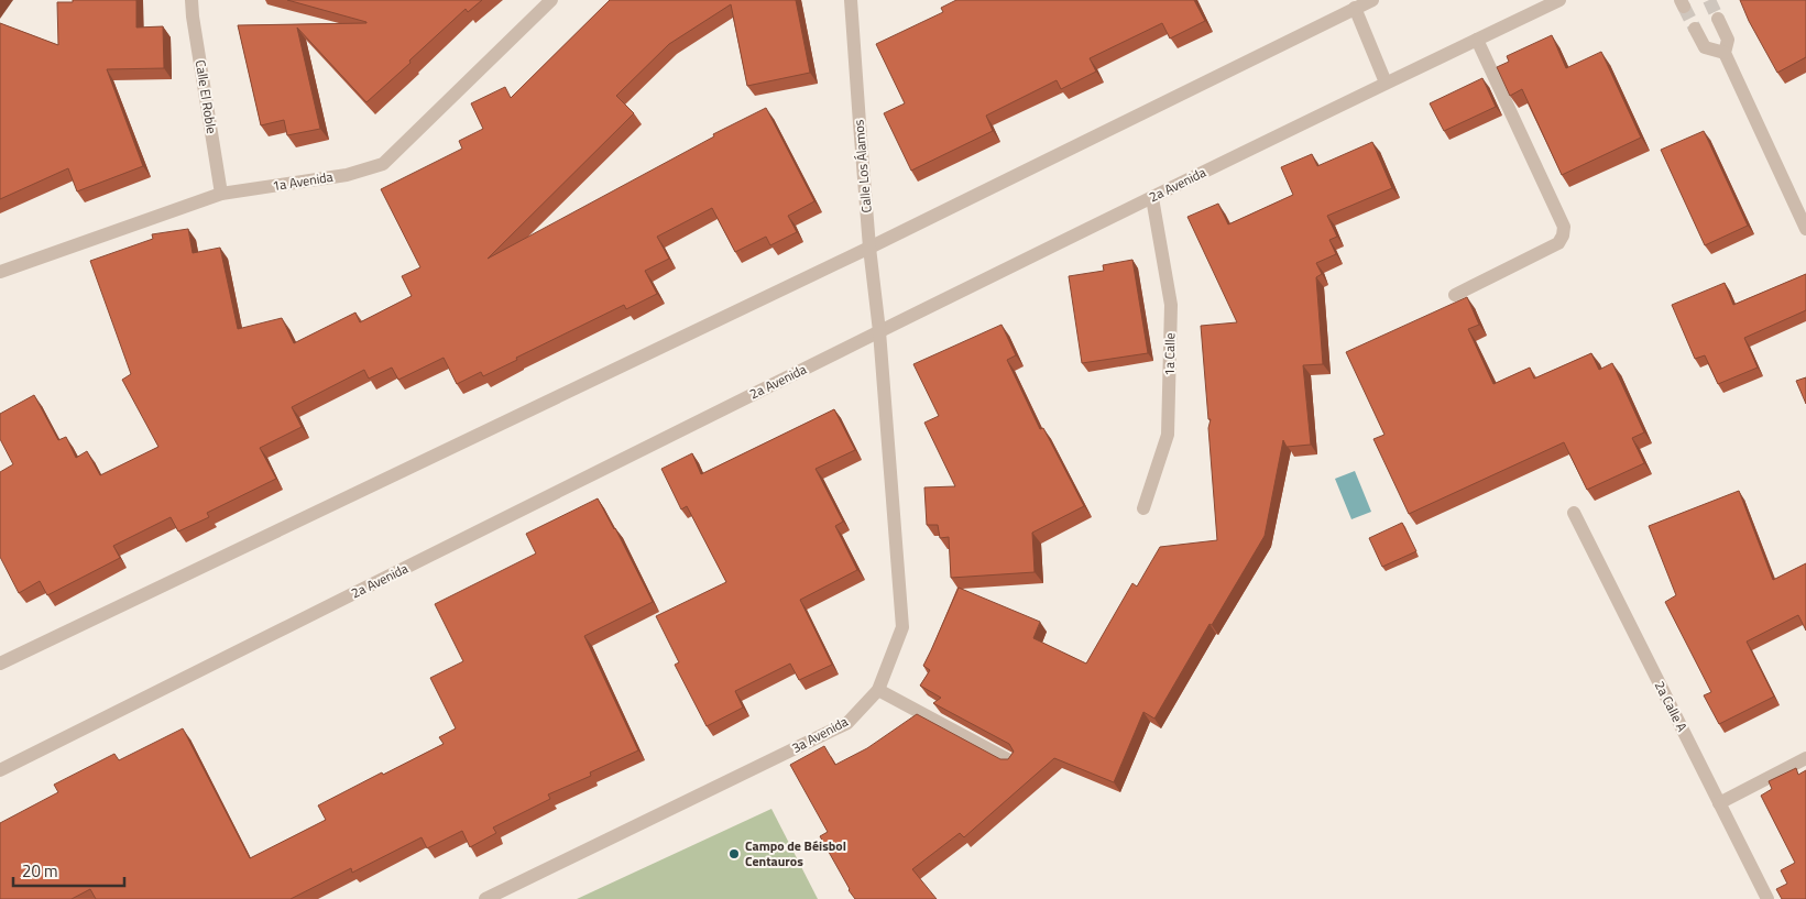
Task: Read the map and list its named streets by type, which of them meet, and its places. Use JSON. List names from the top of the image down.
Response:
{
  "streets": {
    "street": [
      "Calle El Roble",
      "Calle Los Álamos",
      "1a Avenida",
      "2a Avenida",
      "1a Calle",
      "2a Calle A",
      "3a Avenida"
    ]
  },
  "crossings": [
    ["Calle El Roble", "1a Avenida"],
    ["Calle Los Álamos", "2a Avenida"],
    ["Calle Los Álamos", "3a Avenida"],
    ["2a Avenida", "1a Calle"],
    ["2a Avenida", "3a Avenida"]
  ],
  "places": ["Campo de Béisbol Centauros"],
  "scale_bar": "20 m"
}
